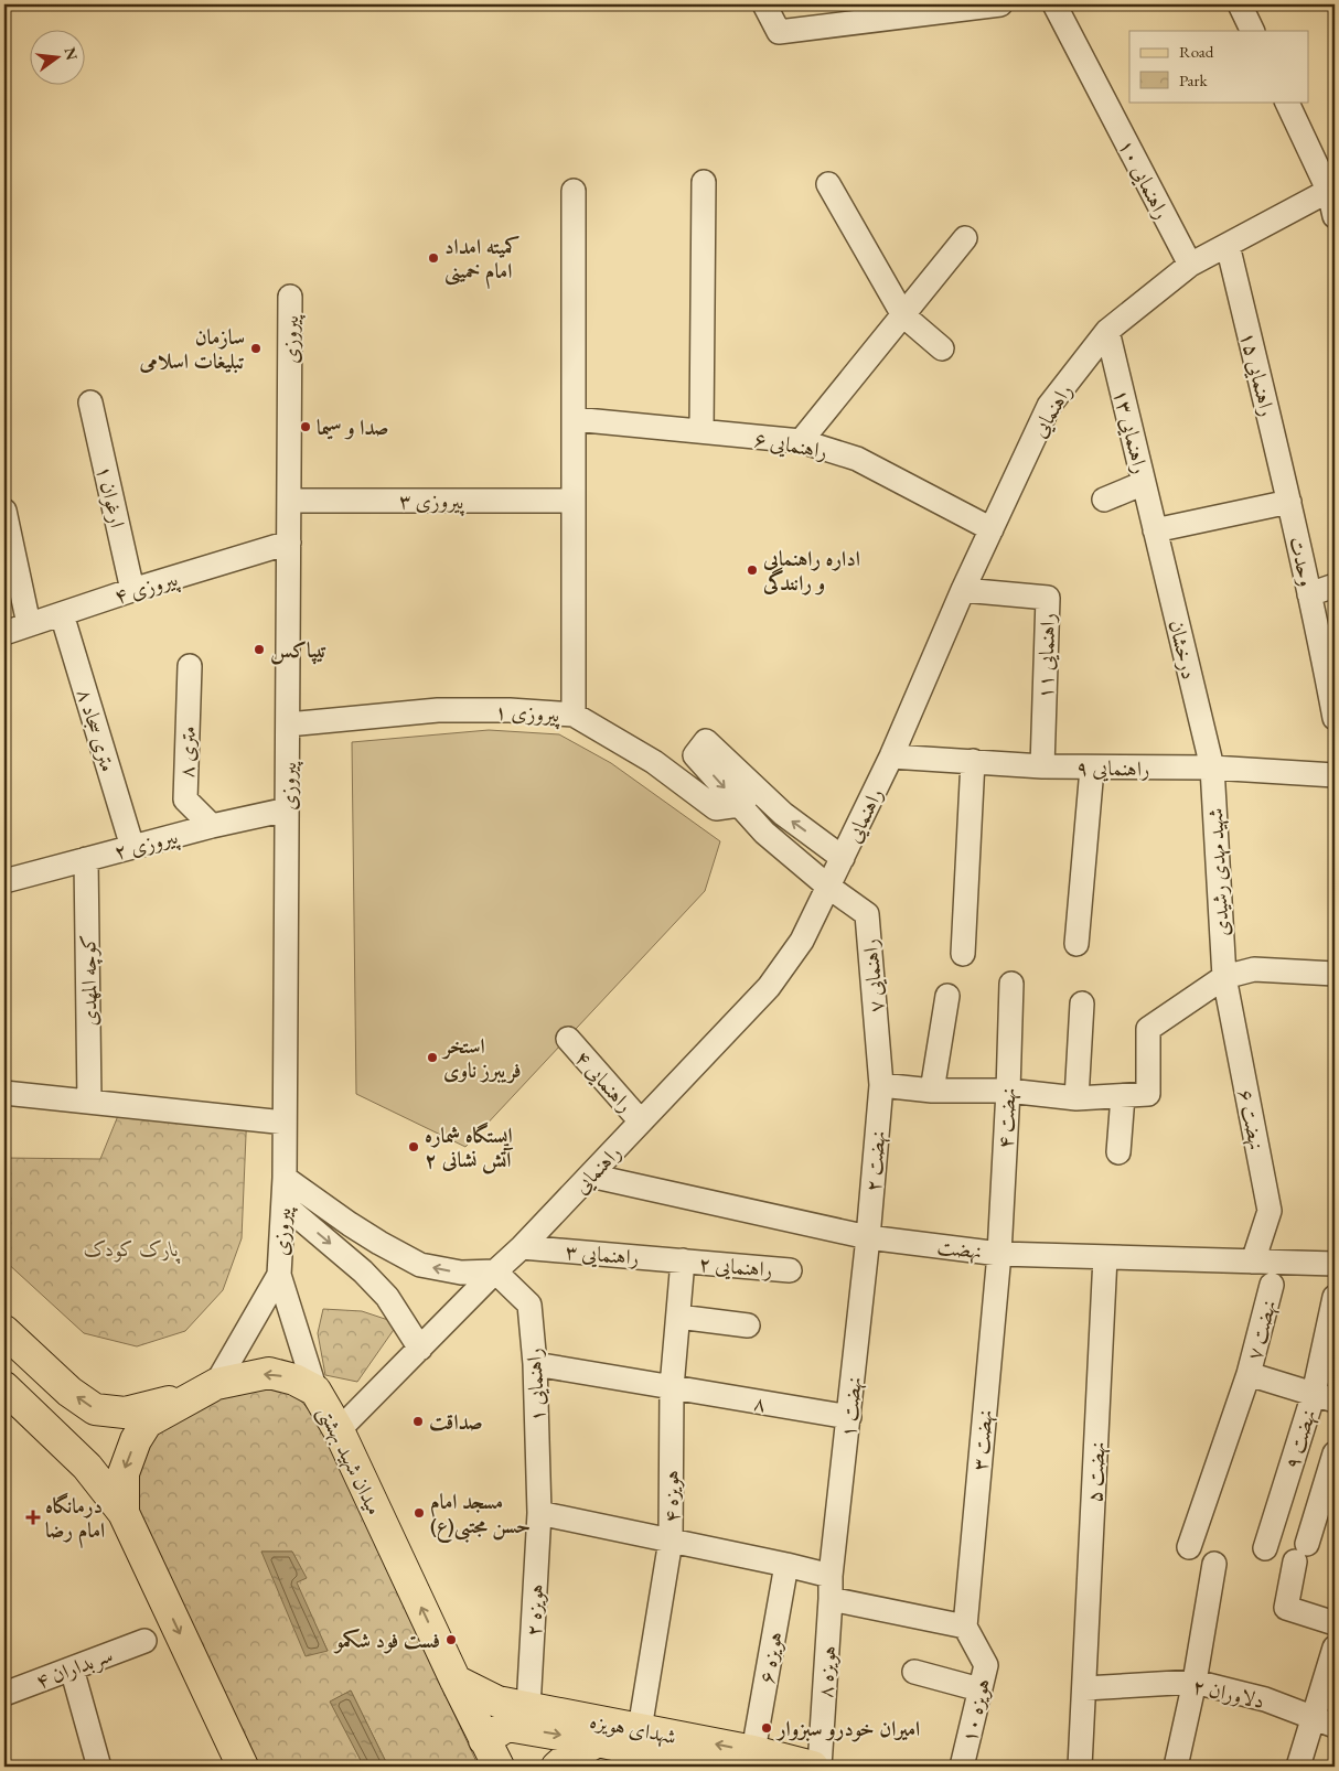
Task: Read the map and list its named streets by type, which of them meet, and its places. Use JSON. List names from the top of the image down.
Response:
{
  "streets": {
    "main road": ["میدان شهید بهشتی", "شهدای هویزه"],
    "street": [
      "راهنمایی ۱۰",
      "پیروزی",
      "راهنمایی ۱۵",
      "راهنمایی",
      "راهنمایی ۱۳",
      "راهنمایی ۶",
      "ارغوان ۱",
      "پیروزی ۳",
      "وحدت",
      "پیروزی ۴",
      "درخشان",
      "راهنمایی ۱۱",
      "پیروزی ۱",
      "متری سجاد ۸",
      "۸ متری",
      "راهنمایی ۹",
      "پیروزی ۲",
      "شهید مهدی رشیدی",
      "راهنمایی ۷",
      "کوچه المهدی",
      "راهنمایی ۴",
      "نهضت ۴",
      "نهضت ۶",
      "نهضت ۲",
      "نهضت",
      "راهنمایی ۳",
      "راهنمایی ۲",
      "نهضت ۷",
      "راهنمایی ۱",
      "۸",
      "نهضت ۱",
      "نهضت ۹",
      "نهضت ۳",
      "نهضت ۵",
      "هویزه ۴",
      "هویزه ۲",
      "هویزه ۶",
      "سربداران ۴",
      "هویزه ۸",
      "دلاوران ۲",
      "هویزه ۱۰"
    ]
  },
  "crossings": [
    ["راهنمایی ۱۰", "راهنمایی"],
    ["پیروزی", "پیروزی ۳"],
    ["پیروزی", "پیروزی ۴"],
    ["پیروزی", "پیروزی ۱"],
    ["پیروزی", "پیروزی ۲"],
    ["راهنمایی ۱۵", "راهنمایی"],
    ["راهنمایی ۱۵", "وحدت"],
    ["راهنمایی", "راهنمایی ۱۳"],
    ["راهنمایی", "راهنمایی ۶"],
    ["راهنمایی", "راهنمایی ۱۱"],
    ["راهنمایی", "راهنمایی ۹"],
    ["راهنمایی", "راهنمایی ۷"],
    ["راهنمایی", "راهنمایی ۴"],
    ["راهنمایی", "نهضت"],
    ["راهنمایی", "راهنمایی ۳"],
    ["راهنمایی", "راهنمایی ۱"],
    ["راهنمایی", "میدان شهید بهشتی"],
    ["راهنمایی ۱۳", "درخشان"],
    ["ارغوان ۱", "پیروزی ۴"],
    ["پیروزی ۴", "متری سجاد ۸"],
    ["درخشان", "راهنمایی ۹"],
    ["درخشان", "شهید مهدی رشیدی"],
    ["راهنمایی ۱۱", "راهنمایی ۹"],
    ["متری سجاد ۸", "پیروزی ۲"],
    ["۸ متری", "پیروزی ۲"],
    ["راهنمایی ۹", "شهید مهدی رشیدی"],
    ["پیروزی ۲", "کوچه المهدی"],
    ["شهید مهدی رشیدی", "نهضت ۶"],
    ["راهنمایی ۷", "نهضت ۲"],
    ["نهضت ۴", "نهضت"],
    ["نهضت ۴", "نهضت ۳"],
    ["نهضت ۶", "نهضت"],
    ["نهضت ۲", "نهضت"],
    ["نهضت ۲", "نهضت ۱"],
    ["نهضت", "نهضت ۱"],
    ["نهضت", "نهضت ۳"],
    ["نهضت", "نهضت ۵"],
    ["راهنمایی ۳", "راهنمایی ۲"],
    ["راهنمایی ۳", "هویزه ۴"],
    ["راهنمایی ۲", "هویزه ۴"],
    ["راهنمایی ۱", "۸"],
    ["راهنمایی ۱", "هویزه ۲"],
    ["۸", "نهضت ۱"],
    ["۸", "هویزه ۴"],
    ["نهضت ۱", "هویزه ۸"],
    ["نهضت ۳", "هویزه ۱۰"],
    ["میدان شهید بهشتی", "هویزه ۲"],
    ["میدان شهید بهشتی", "شهدای هویزه"],
    ["نهضت ۵", "دلاوران ۲"],
    ["هویزه ۴", "شهدای هویزه"],
    ["هویزه ۲", "شهدای هویزه"],
    ["هویزه ۶", "شهدای هویزه"]
  ],
  "parks": ["پارک کودک"],
  "places": {
    "other": [
      "کمیته امداد امام خمینی",
      "سازمان تبلیغات اسلامی",
      "صدا و سیما",
      "اداره راهنمایی و رانندگی",
      "تیپاکس",
      "استخر فریبرز ناوی",
      "ایستگاه شماره ۲ آتش نشانی",
      "صداقت",
      "مسجد امام حسن مجتبی(ع)",
      "فست فود شکمو",
      "امیران خودرو سبزوار"
    ],
    "health": ["درمانگاه امام رضا"]
  },
  "legend": ["Road", "Park"],
  "north": "right"
}
